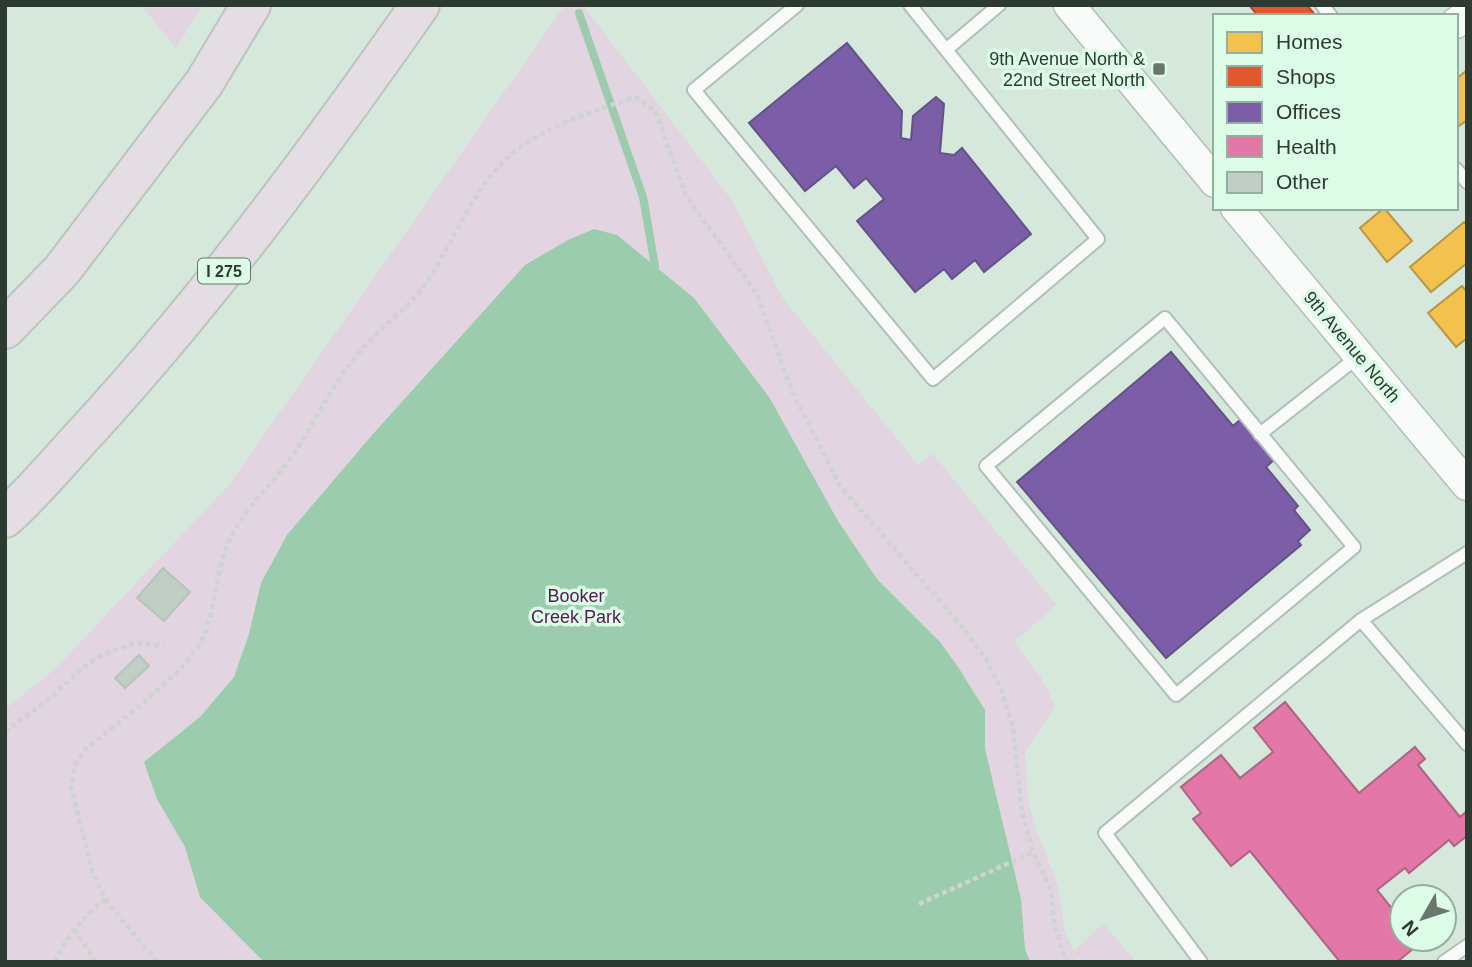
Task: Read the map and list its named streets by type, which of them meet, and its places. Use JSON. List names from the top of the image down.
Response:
{
  "streets": {
    "highway": ["I 275"],
    "street": ["9th Avenue North"]
  },
  "parks": ["Booker Creek Park"],
  "places": {
    "transit": ["9th Avenue North & 22nd Street North"]
  },
  "legend": [
    "Homes",
    "Shops",
    "Offices",
    "Health",
    "Other"
  ],
  "north": "bottom left"
}
